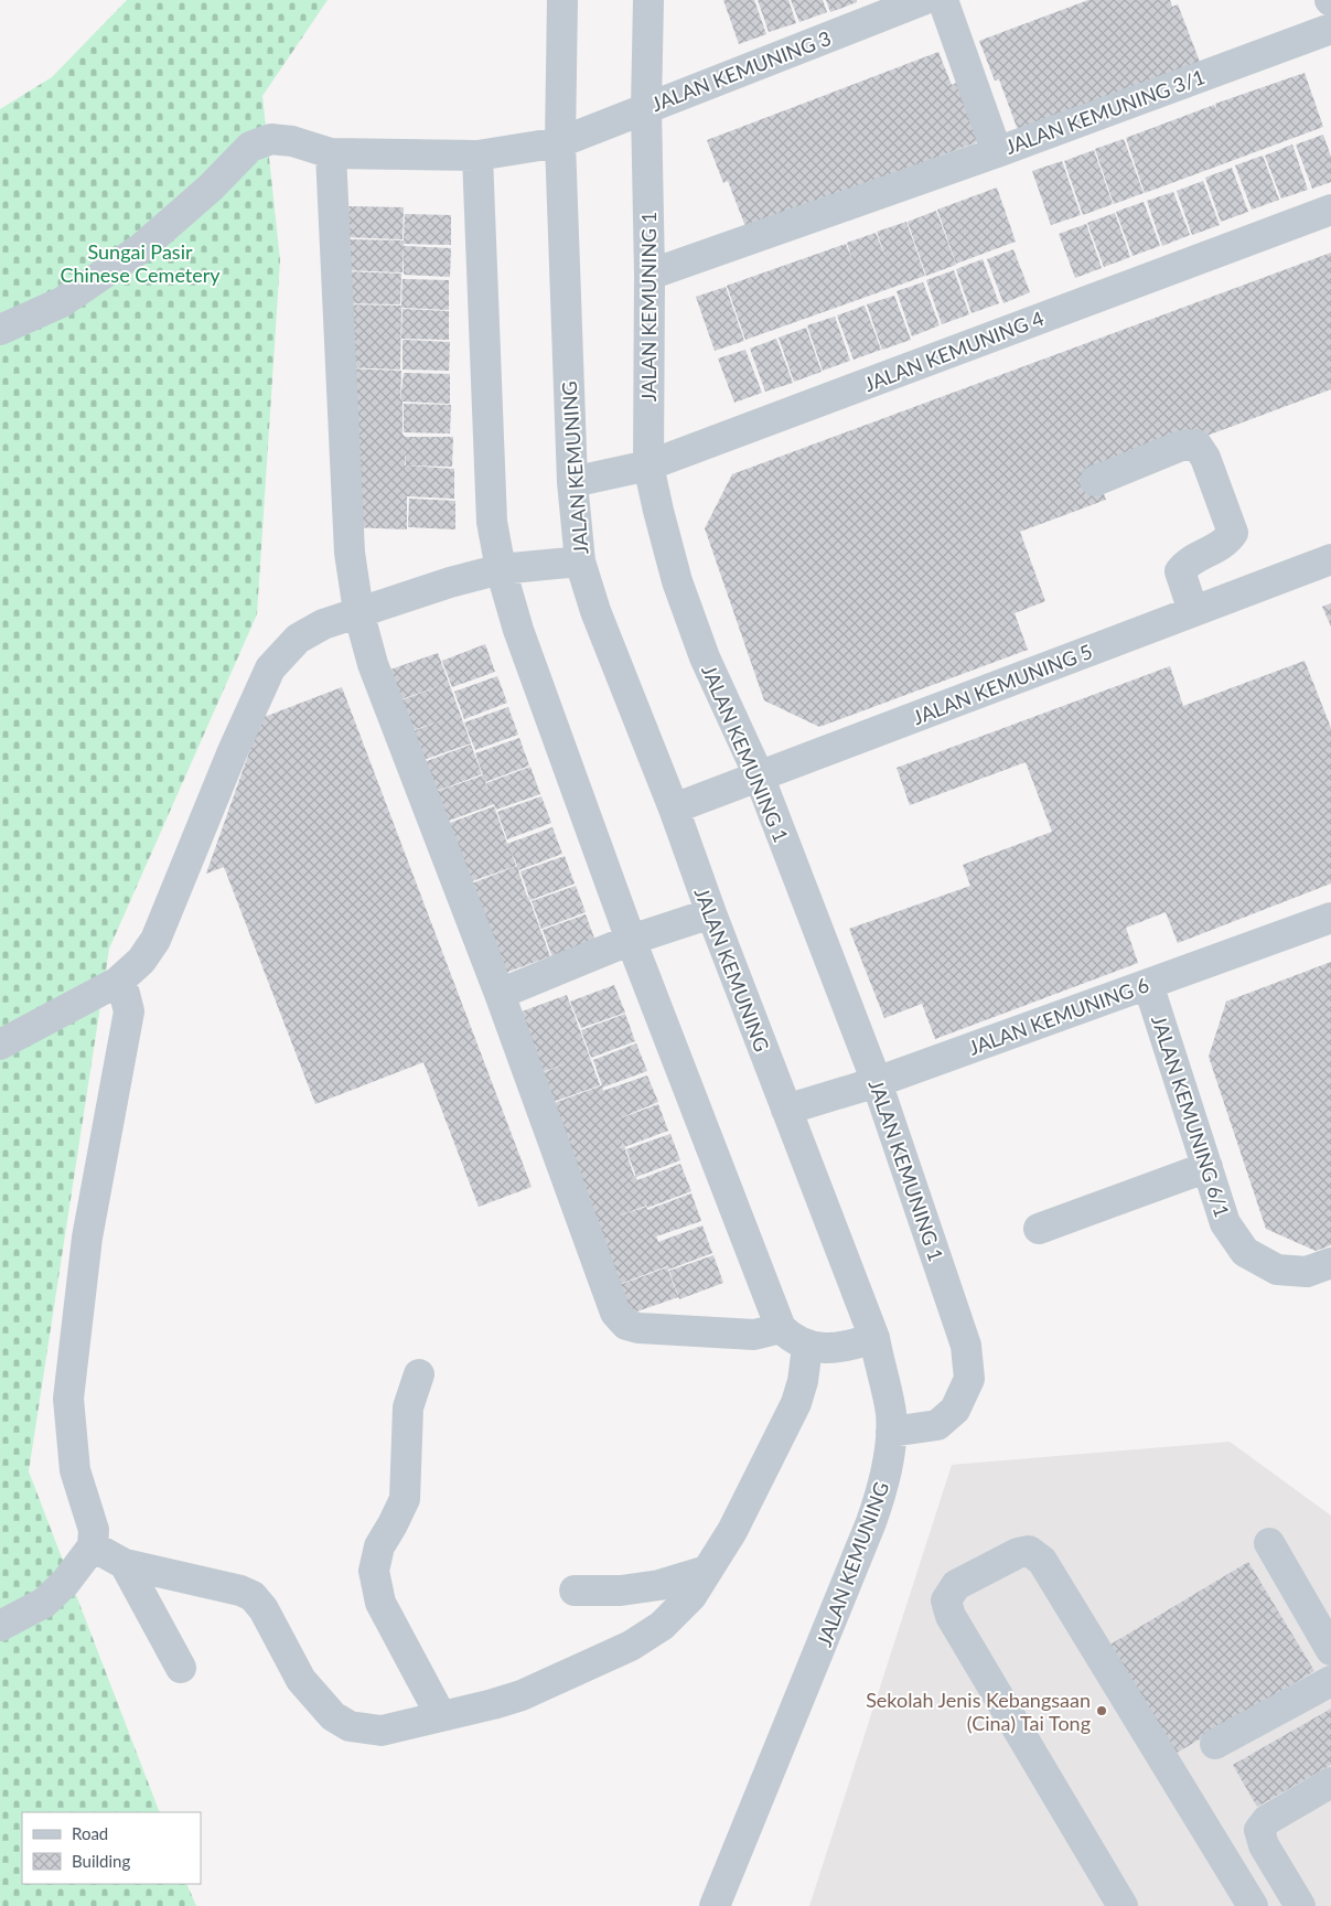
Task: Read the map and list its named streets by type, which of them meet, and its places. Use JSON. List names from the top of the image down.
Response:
{
  "streets": {
    "street": [
      "JALAN KEMUNING 3",
      "JALAN KEMUNING 3/1",
      "JALAN KEMUNING 1",
      "JALAN KEMUNING 4",
      "JALAN KEMUNING",
      "JALAN KEMUNING 5",
      "JALAN KEMUNING 6",
      "JALAN KEMUNING 6/1"
    ]
  },
  "crossings": [
    ["JALAN KEMUNING 3", "JALAN KEMUNING 1"],
    ["JALAN KEMUNING 3", "JALAN KEMUNING"],
    ["JALAN KEMUNING 1", "JALAN KEMUNING 4"],
    ["JALAN KEMUNING 1", "JALAN KEMUNING"],
    ["JALAN KEMUNING 1", "JALAN KEMUNING 5"],
    ["JALAN KEMUNING 1", "JALAN KEMUNING 6"],
    ["JALAN KEMUNING 4", "JALAN KEMUNING"],
    ["JALAN KEMUNING", "JALAN KEMUNING 5"],
    ["JALAN KEMUNING", "JALAN KEMUNING 6"],
    ["JALAN KEMUNING 6", "JALAN KEMUNING 6/1"]
  ],
  "parks": ["Sungai Pasir Chinese Cemetery"],
  "places": ["Sekolah Jenis Kebangsaan (Cina) Tai Tong"],
  "legend": ["Road", "Building"]
}
